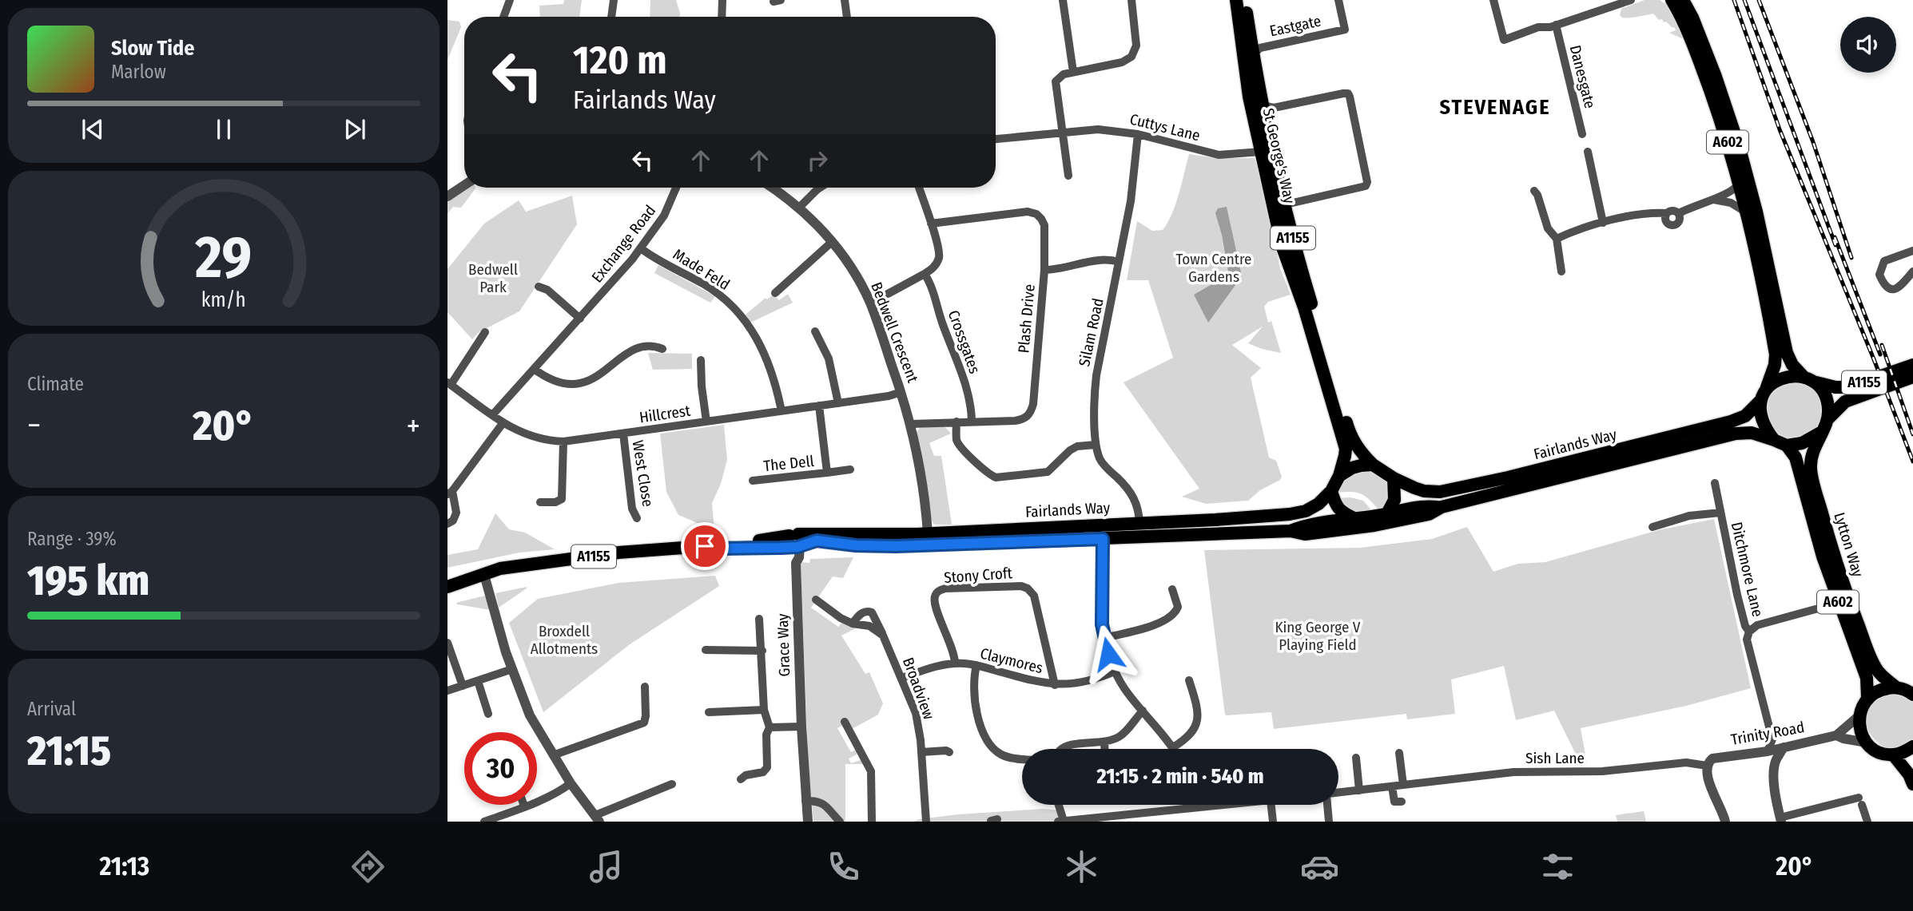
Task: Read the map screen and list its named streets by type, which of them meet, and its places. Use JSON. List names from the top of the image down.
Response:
{
  "streets": {
    "main road": [
      "A602",
      "St George's Way",
      "A1155",
      "Fairlands Way",
      "Lytton Way"
    ],
    "street": [
      "Eastgate",
      "Danesgate",
      "Cuttys Lane",
      "Exchange Road",
      "Made Feld",
      "Plash Drive",
      "Bedwell Crescent",
      "Silam Road",
      "Crossgates",
      "Hillcrest",
      "The Dell",
      "West Close",
      "Ditchmore Lane",
      "Stony Croft",
      "Grace Way",
      "Claymores",
      "Broadview",
      "Trinity Road",
      "Sish Lane"
    ]
  },
  "crossings": [
    ["Eastgate", "St George's Way"],
    ["Cuttys Lane", "St George's Way"],
    ["Cuttys Lane", "Silam Road"],
    ["A602", "A1155"],
    ["A602", "Fairlands Way"],
    ["A602", "Lytton Way"],
    ["St George's Way", "Fairlands Way"],
    ["A1155", "Fairlands Way"],
    ["A1155", "Lytton Way"],
    ["Exchange Road", "Made Feld"],
    ["Exchange Road", "Hillcrest"],
    ["Made Feld", "Hillcrest"],
    ["Plash Drive", "Bedwell Crescent"],
    ["Plash Drive", "Crossgates"],
    ["Bedwell Crescent", "Hillcrest"],
    ["Bedwell Crescent", "Fairlands Way"],
    ["Silam Road", "Fairlands Way"],
    ["Hillcrest", "The Dell"],
    ["Hillcrest", "West Close"],
    ["Fairlands Way", "Lytton Way"],
    ["Fairlands Way", "Grace Way"],
    ["Lytton Way", "Ditchmore Lane"],
    ["Lytton Way", "Trinity Road"],
    ["Ditchmore Lane", "Trinity Road"],
    ["Stony Croft", "Claymores"],
    ["Claymores", "Broadview"],
    ["Trinity Road", "Sish Lane"]
  ],
  "districts": ["STEVENAGE"],
  "parks": [
    "Town Centre Gardens",
    "Bedwell Park",
    "King George V Playing Field",
    "Broxdell Allotments"
  ],
  "page": {
    "turn": ["120 m", "Fairlands Way"],
    "song": ["Slow Tide", "Marlow"],
    "tile": [
      "Climate",
      ["Range · 39%", "195 km"],
      ["Arrival", "21:15"]
    ],
    "heat": ["−", "20°", "+"],
    "limit": "30",
    "trip": "21:15 · 2 min · 540 m",
    "tabs": ["21:13", "20°"],
    "gauge": ["29", "km/h"]
  }
}
